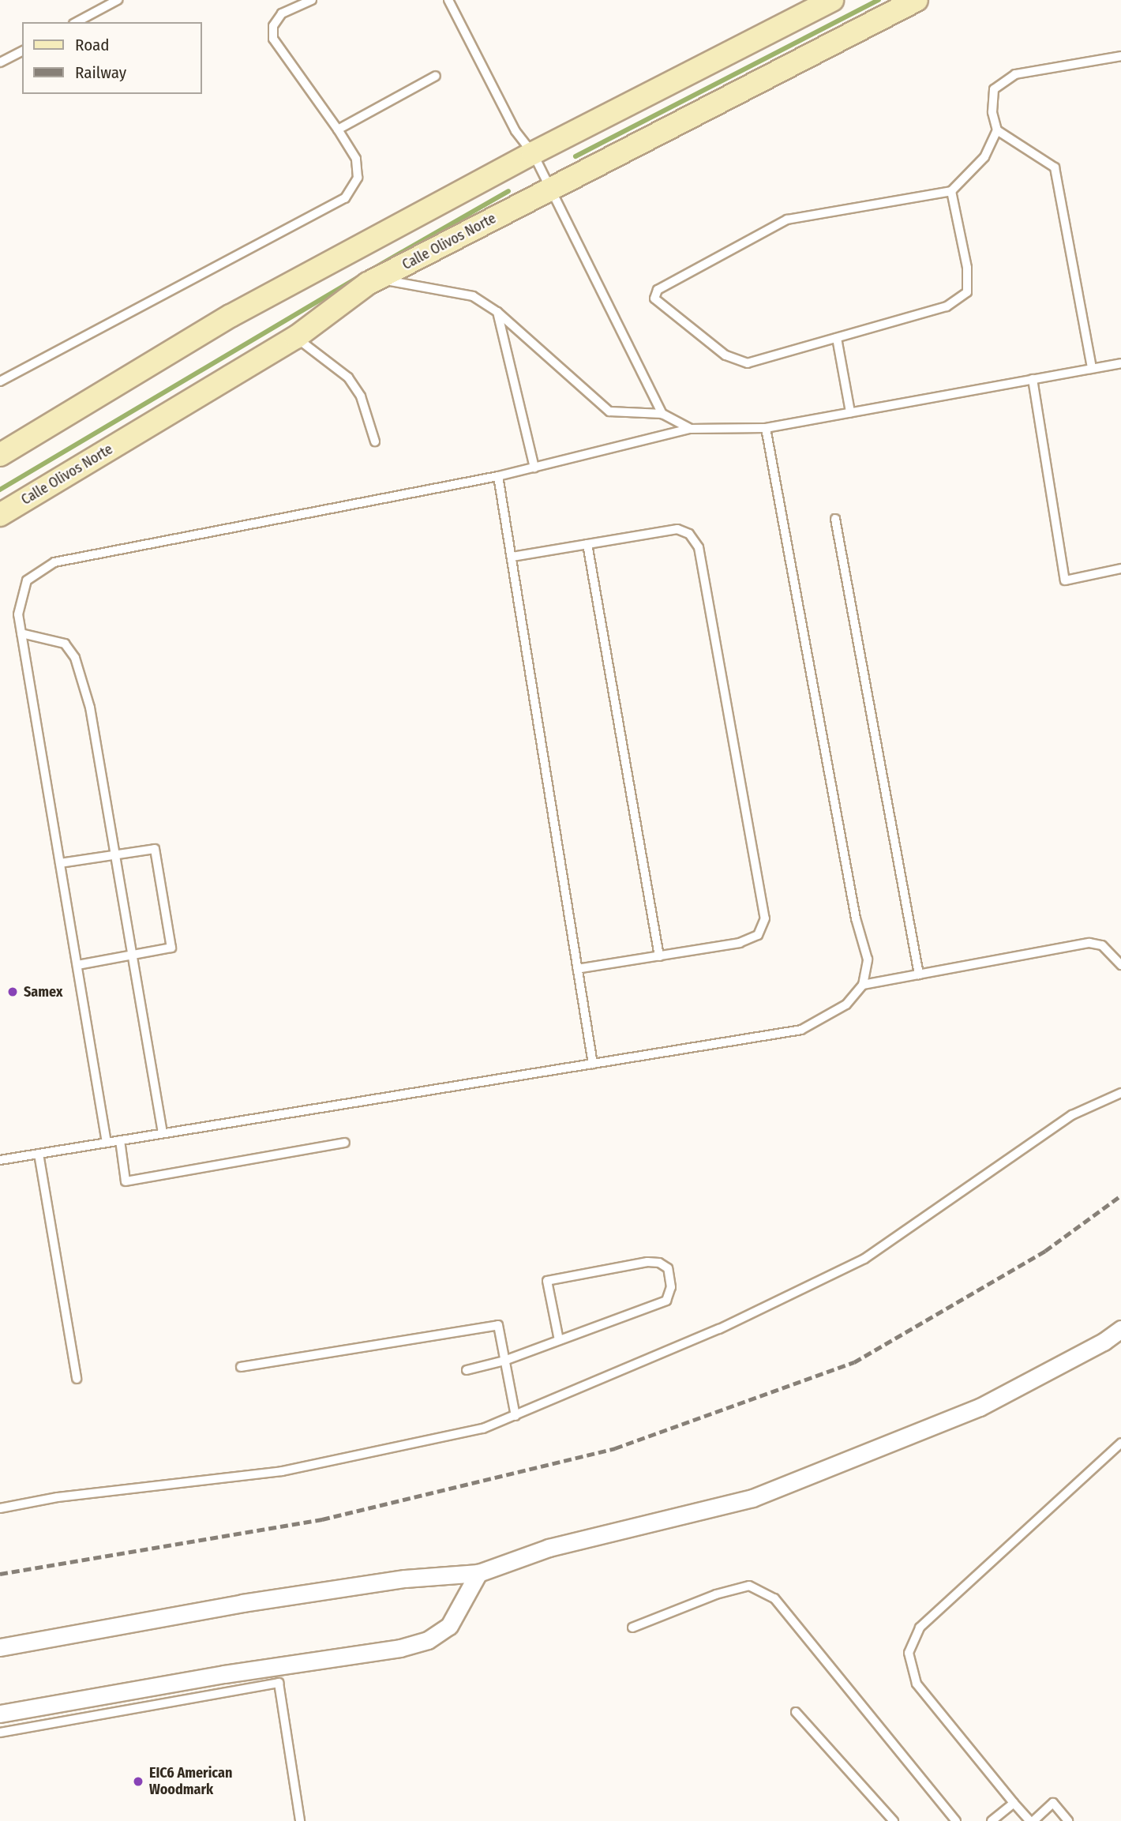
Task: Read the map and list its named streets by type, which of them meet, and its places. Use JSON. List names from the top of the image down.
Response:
{
  "streets": {
    "main road": ["Calle Olivos Norte"]
  },
  "places": ["Samex", "EIC6 American Woodmark"],
  "legend": ["Road", "Railway"]
}
